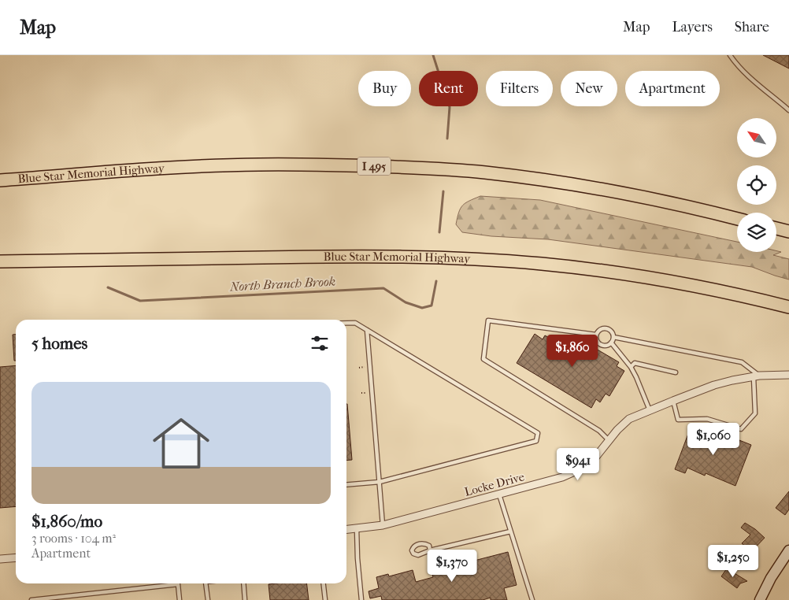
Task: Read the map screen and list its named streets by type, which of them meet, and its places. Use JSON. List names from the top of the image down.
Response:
{
  "streets": {
    "highway": ["I 495", "Blue Star Memorial Highway"],
    "street": ["Locke Drive"]
  },
  "water": ["North Branch Brook"],
  "north": "top left",
  "page": {
    "header": "Map",
    "nav": ["Map", "Layers", "Share"],
    "chip": [
      "Buy",
      "Rent",
      "Filters",
      "New",
      "Apartment"
    ],
    "heading": "5 homes",
    "price": [
      "$1,860",
      "$1,060",
      "$941",
      "$1,250",
      "$1,370"
    ],
    "list": [
      {
        "name": "$1,860/mo",
        "note": "3 rooms · 104 m² · Apartment"
      }
    ]
  }
}
